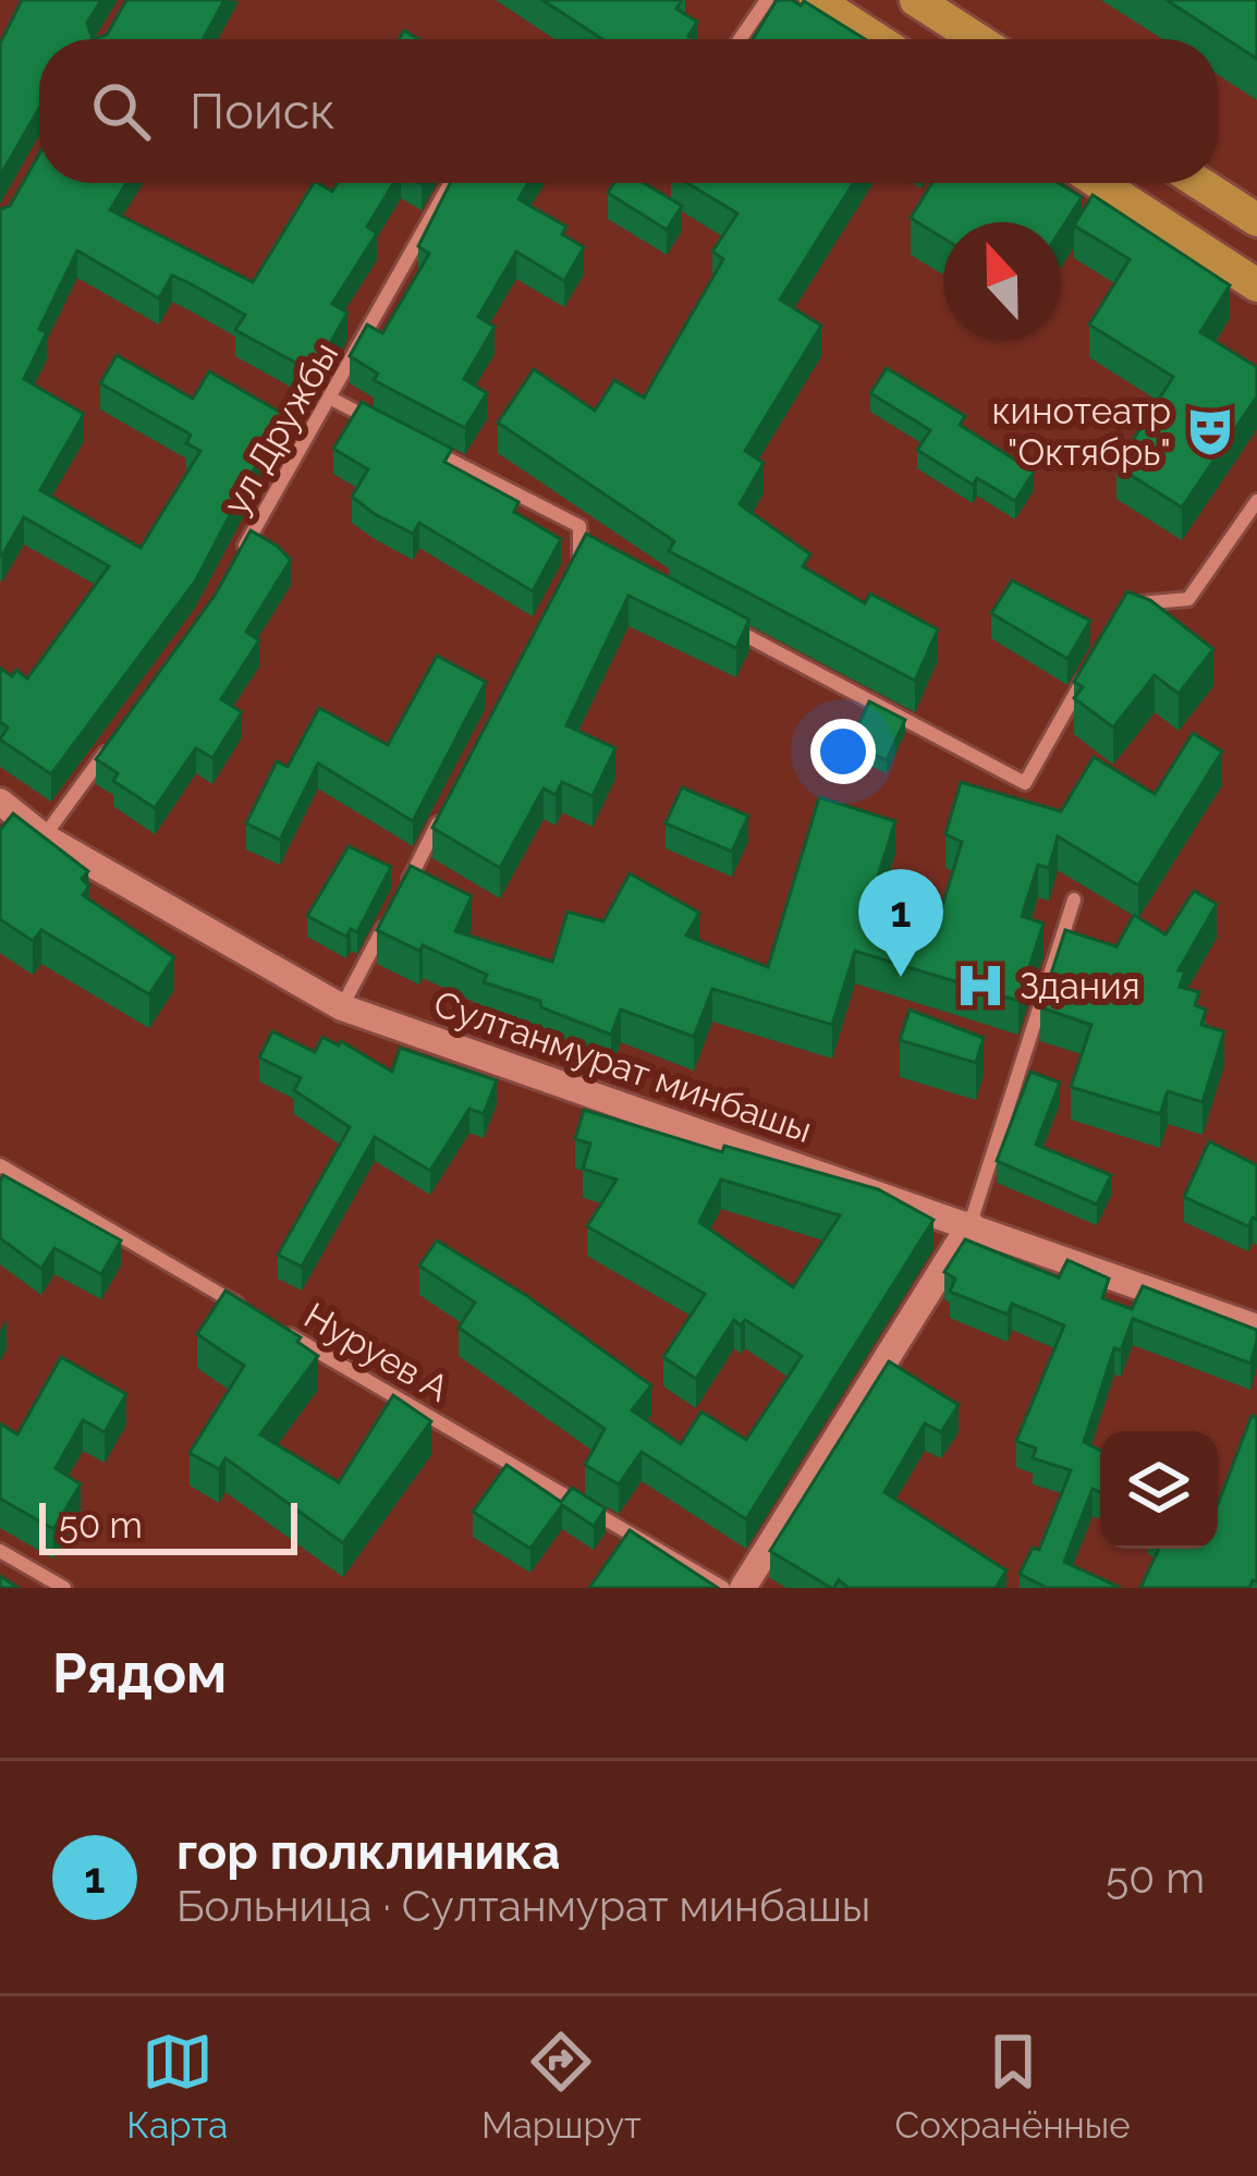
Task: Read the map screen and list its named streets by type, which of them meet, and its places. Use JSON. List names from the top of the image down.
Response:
{
  "streets": {
    "street": ["ул Дружбы", "Султанмурат минбашы", "Нуруев А"]
  },
  "places": {
    "theatre": ["кинотеатр \"Октябрь\""],
    "hospital": ["Здания"]
  },
  "scale_bar": "50 m",
  "north": "top",
  "page": {
    "search": "Поиск",
    "pins": "1",
    "scale": "50 m",
    "heading": "Рядом",
    "list": [
      {
        "mark": "1",
        "name": "гор полклиника",
        "note": "Больница · Султанмурат минбашы",
        "value": "50 m"
      }
    ],
    "nav": ["Карта", "Маршрут", "Сохранённые"]
  }
}
